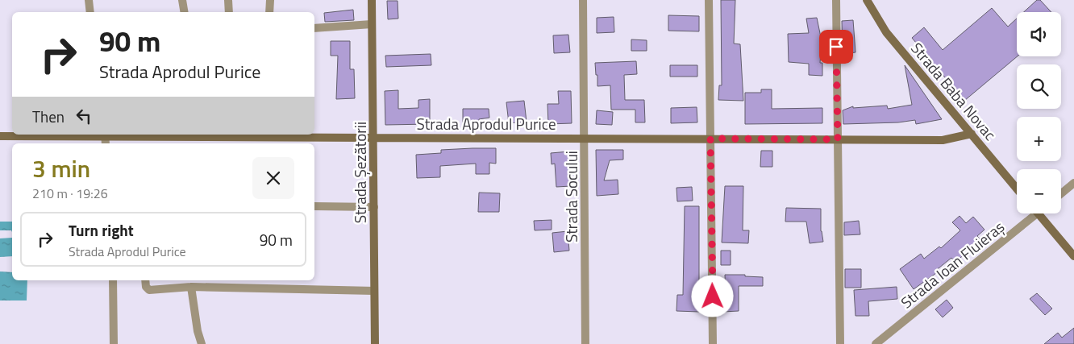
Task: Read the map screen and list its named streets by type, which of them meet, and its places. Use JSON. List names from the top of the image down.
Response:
{
  "streets": {
    "street": [
      "Strada Baba Novac",
      "Strada Aprodul Purice",
      "Strada Șezătorii",
      "Strada Socului",
      "Strada Ioan Fluieraș"
    ]
  },
  "crossings": [
    ["Strada Baba Novac", "Strada Aprodul Purice"],
    ["Strada Aprodul Purice", "Strada Șezătorii"],
    ["Strada Aprodul Purice", "Strada Socului"]
  ],
  "page": {
    "map_buttons": ["+", "−"],
    "turn": ["90 m", "Strada Aprodul Purice"],
    "then": "Then",
    "heading": ["3 min", "210 m · 19:26"],
    "list": [
      {
        "name": "Turn right",
        "note": "Strada Aprodul Purice",
        "value": "90 m"
      }
    ]
  }
}
